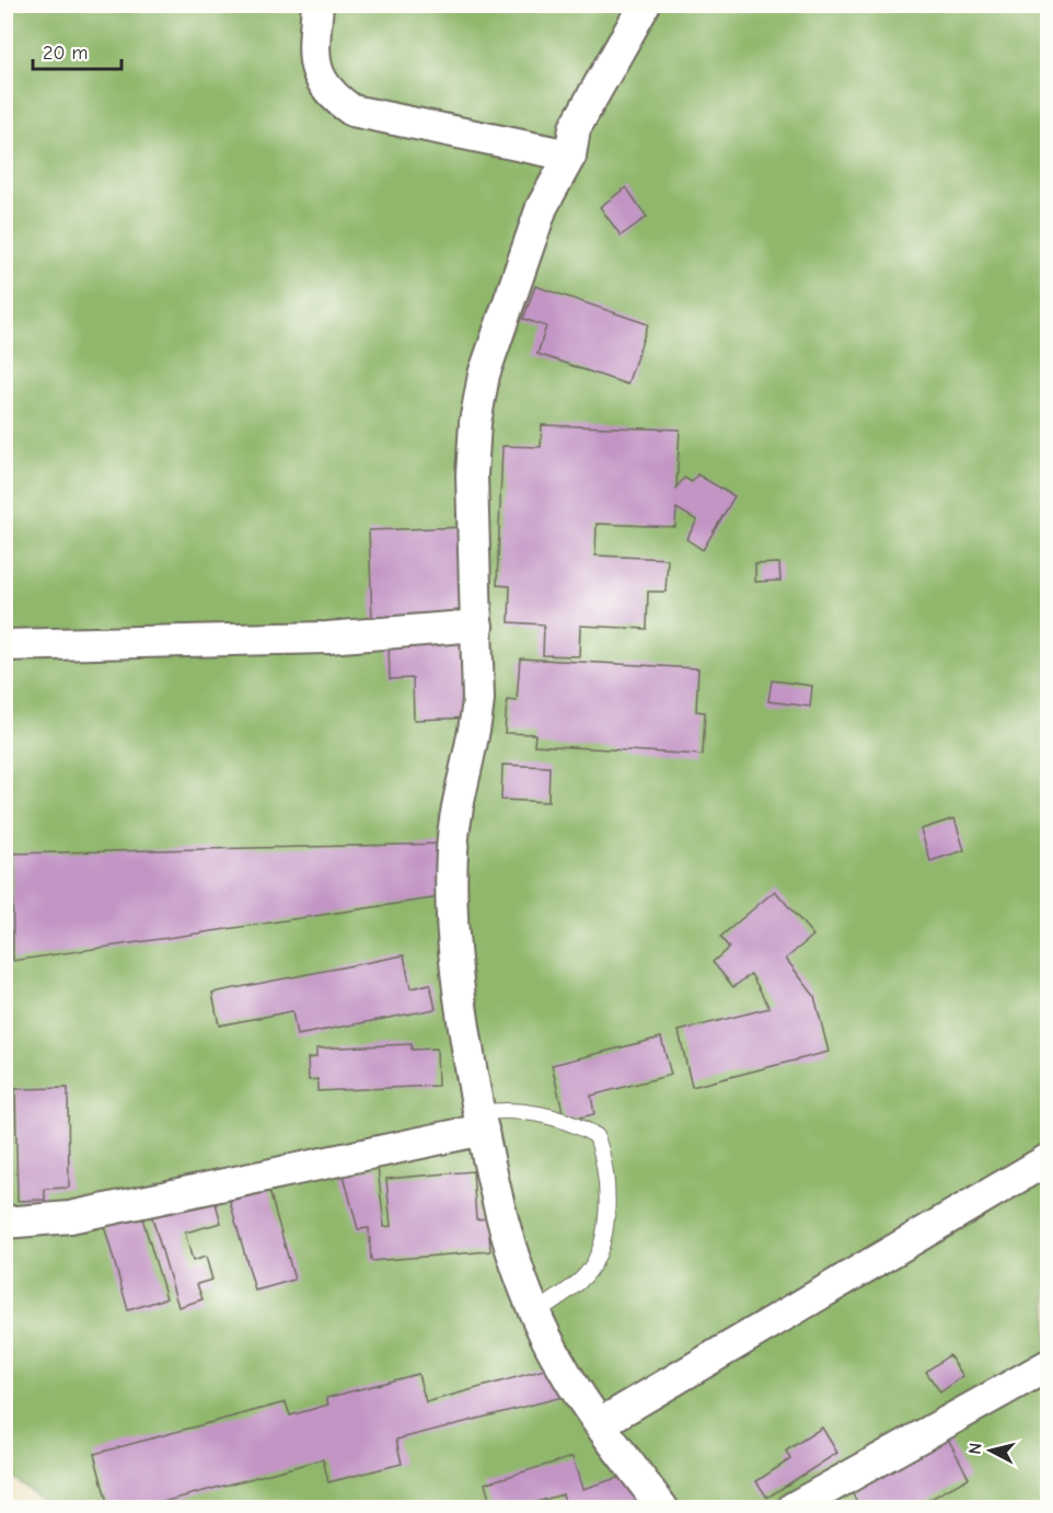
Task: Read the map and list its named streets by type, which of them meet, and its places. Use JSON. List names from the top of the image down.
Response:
{
  "scale_bar": "20 m",
  "north": "left"
}
